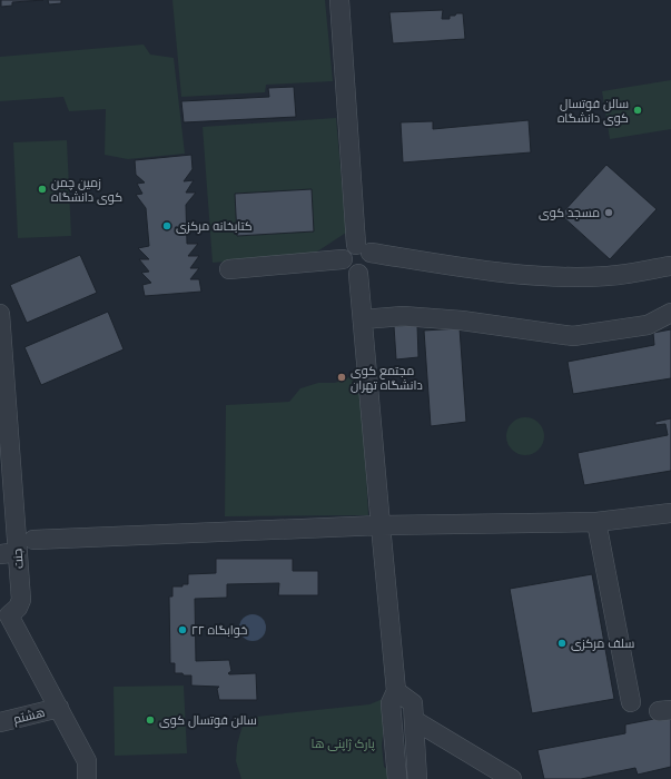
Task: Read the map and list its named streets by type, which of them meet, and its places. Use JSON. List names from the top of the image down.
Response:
{
  "streets": {
    "street": ["جنت", "هشتم"]
  },
  "crossings": [
    ["جنت", "هشتم"]
  ],
  "parks": ["پارک ژاپنی ها"],
  "places": [
    "سالن فوتسال کوی دانشگاه",
    "زمین چمن کوی دانشگاه",
    "مسجد کوی",
    "کتابخانه مرکزی",
    "مجتمع کوی دانشگاه تهران",
    "خوابگاه ۲۲",
    "سلف مرکزی",
    "سالن فوتسال کوی"
  ]
}
